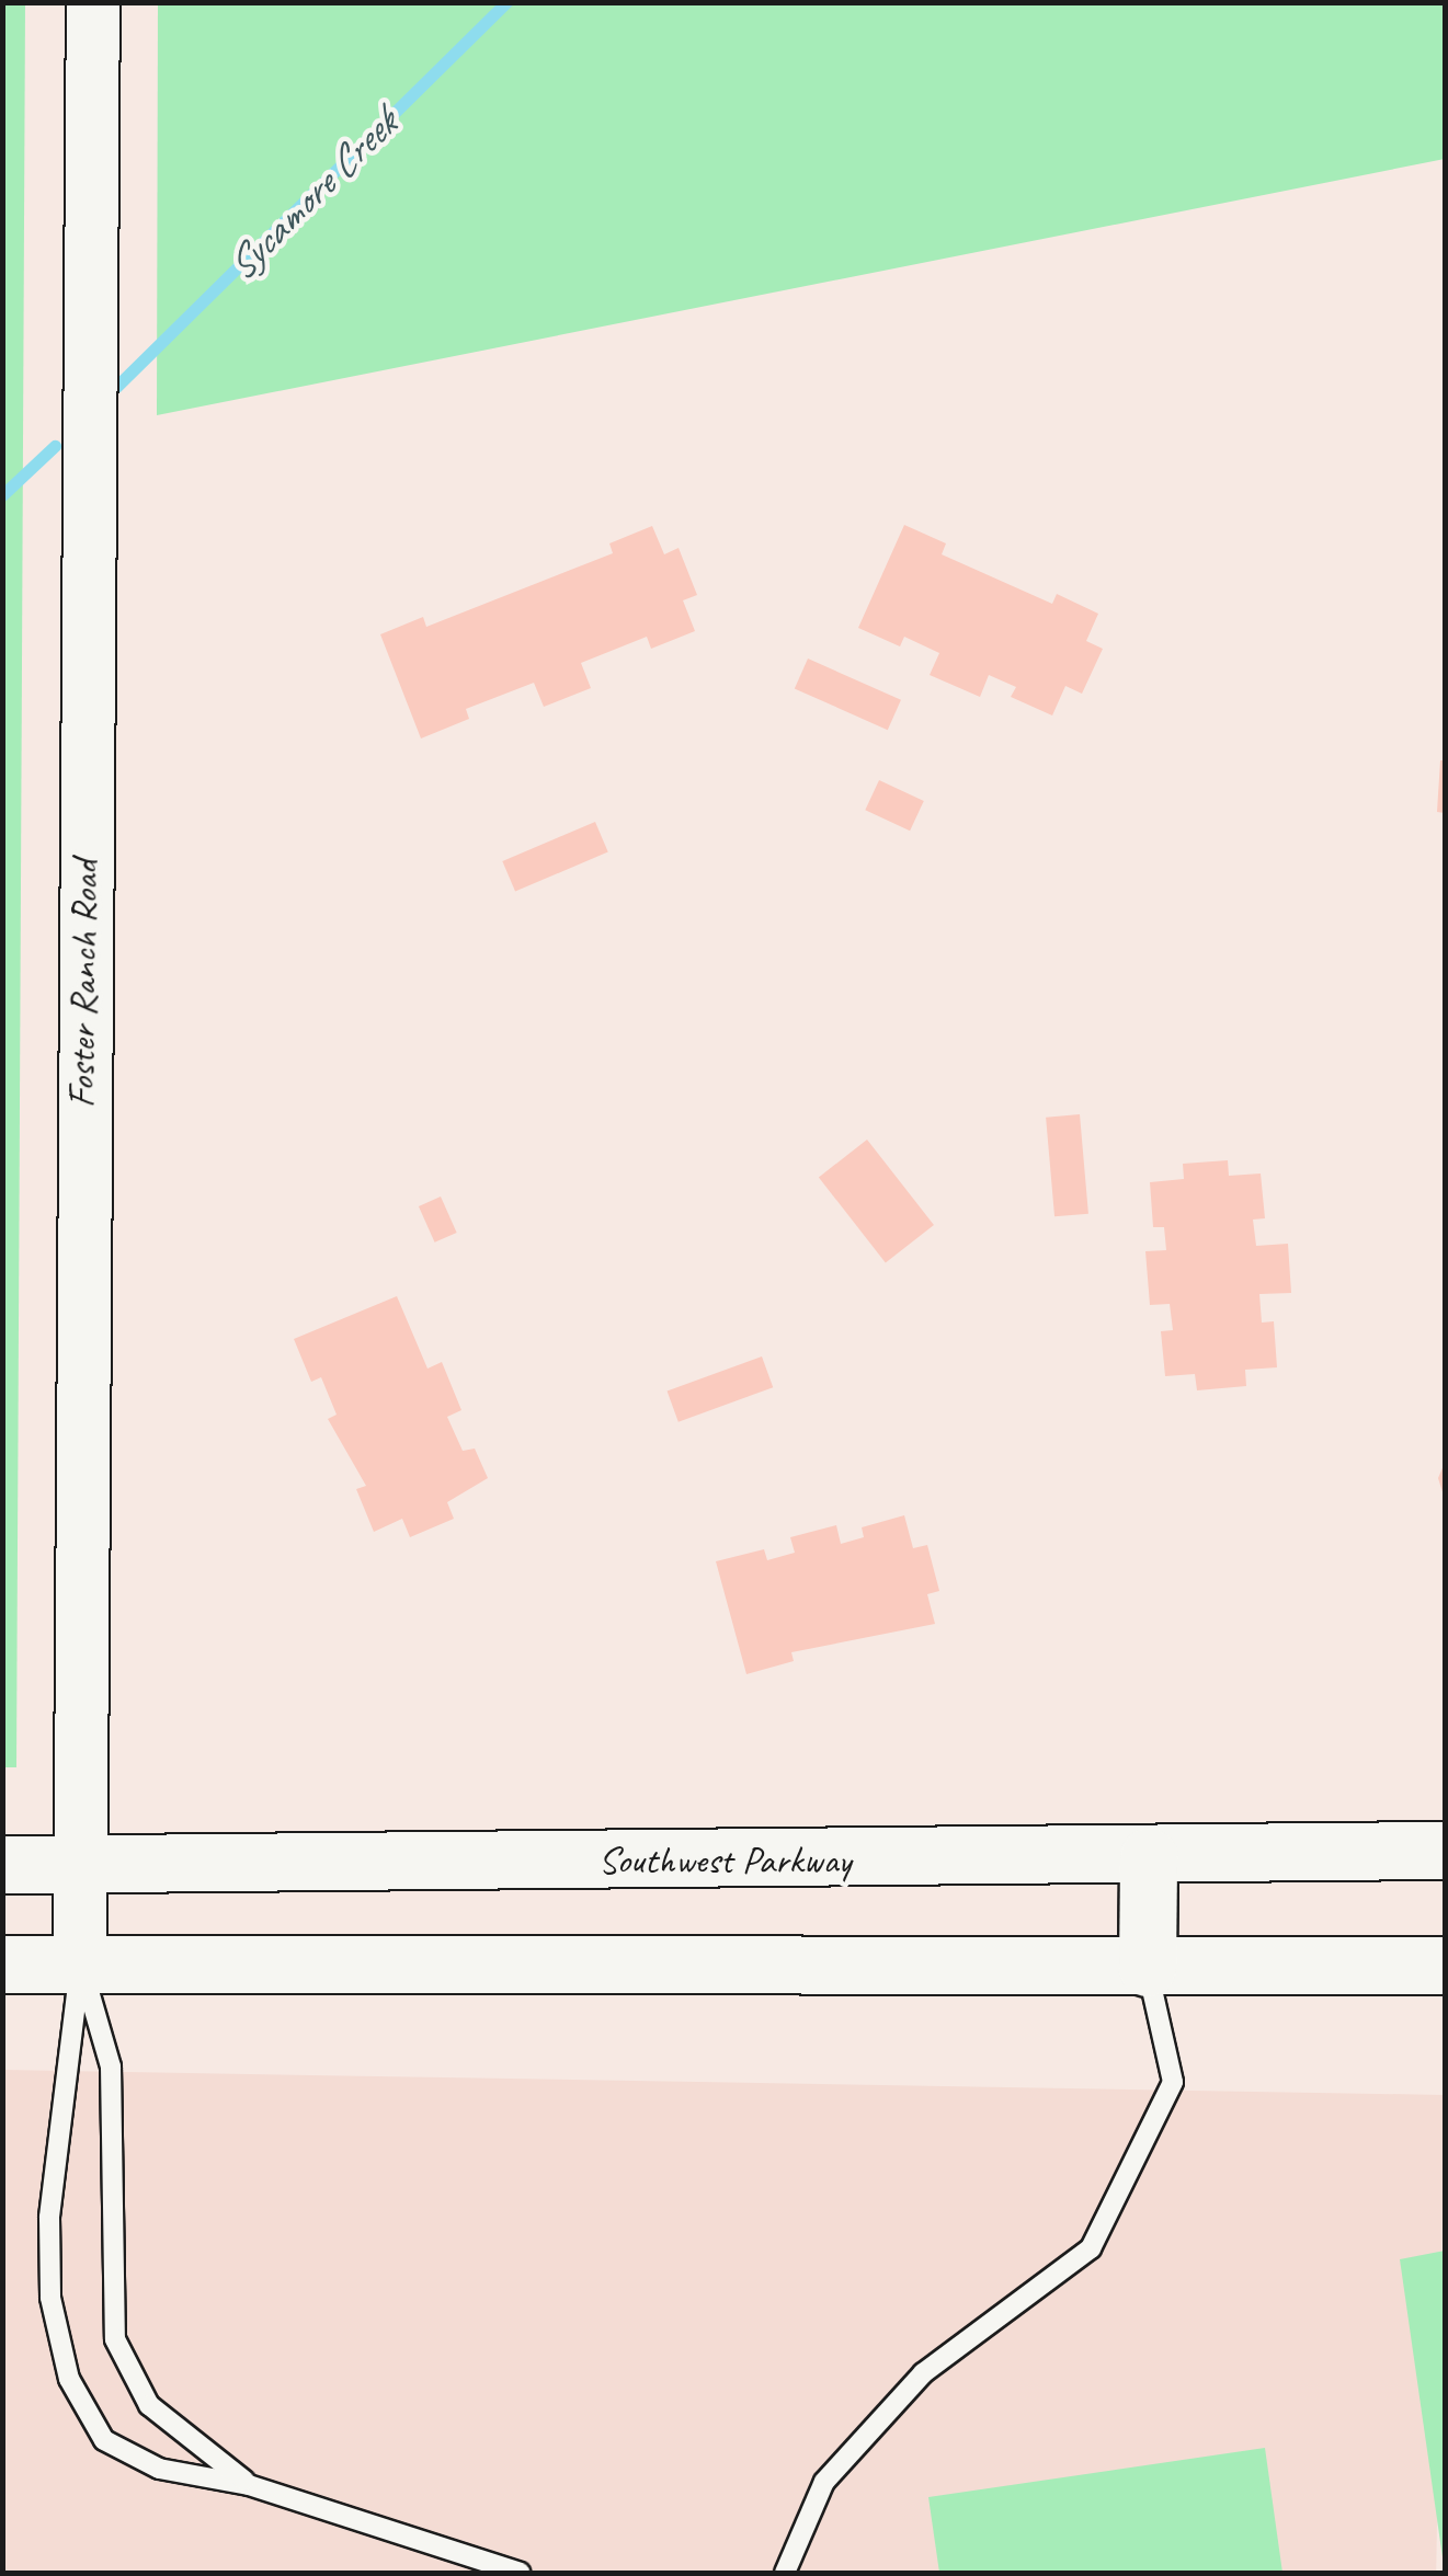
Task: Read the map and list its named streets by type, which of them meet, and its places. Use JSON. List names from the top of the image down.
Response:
{
  "streets": {
    "main road": ["Southwest Parkway"],
    "street": ["Foster Ranch Road"]
  },
  "crossings": [
    ["Foster Ranch Road", "Southwest Parkway"]
  ],
  "water": ["Sycamore Creek"]
}
